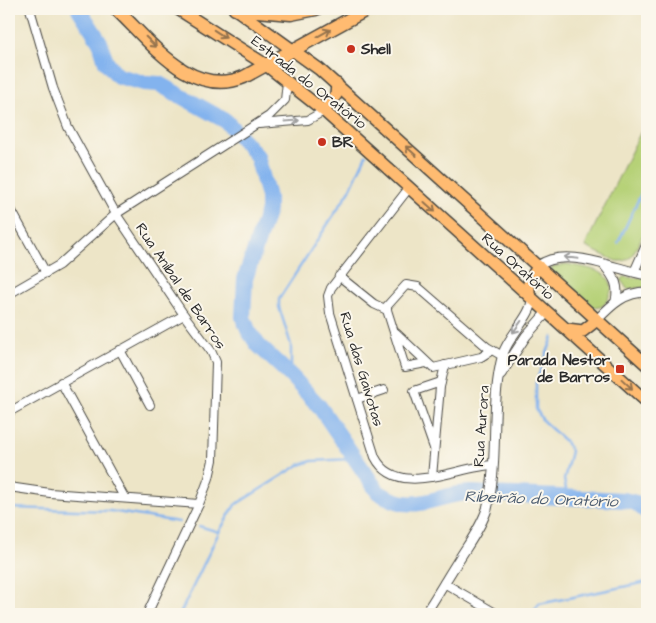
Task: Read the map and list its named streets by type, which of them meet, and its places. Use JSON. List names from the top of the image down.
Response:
{
  "streets": {
    "main road": ["Estrada do Oratório", "Rua Oratório"],
    "street": ["Rua Aníbal de Barros", "Rua das Gaivotas", "Rua Aurora"]
  },
  "crossings": [
    ["Estrada do Oratório", "Rua Oratório"],
    ["Rua Oratório", "Rua das Gaivotas"],
    ["Rua Oratório", "Rua Aurora"],
    ["Rua das Gaivotas", "Rua Aurora"]
  ],
  "water": ["Ribeirão do Oratório"],
  "places": {
    "other": ["Shell", "BR"],
    "transit": ["Parada Nestor de Barros"]
  }
}
